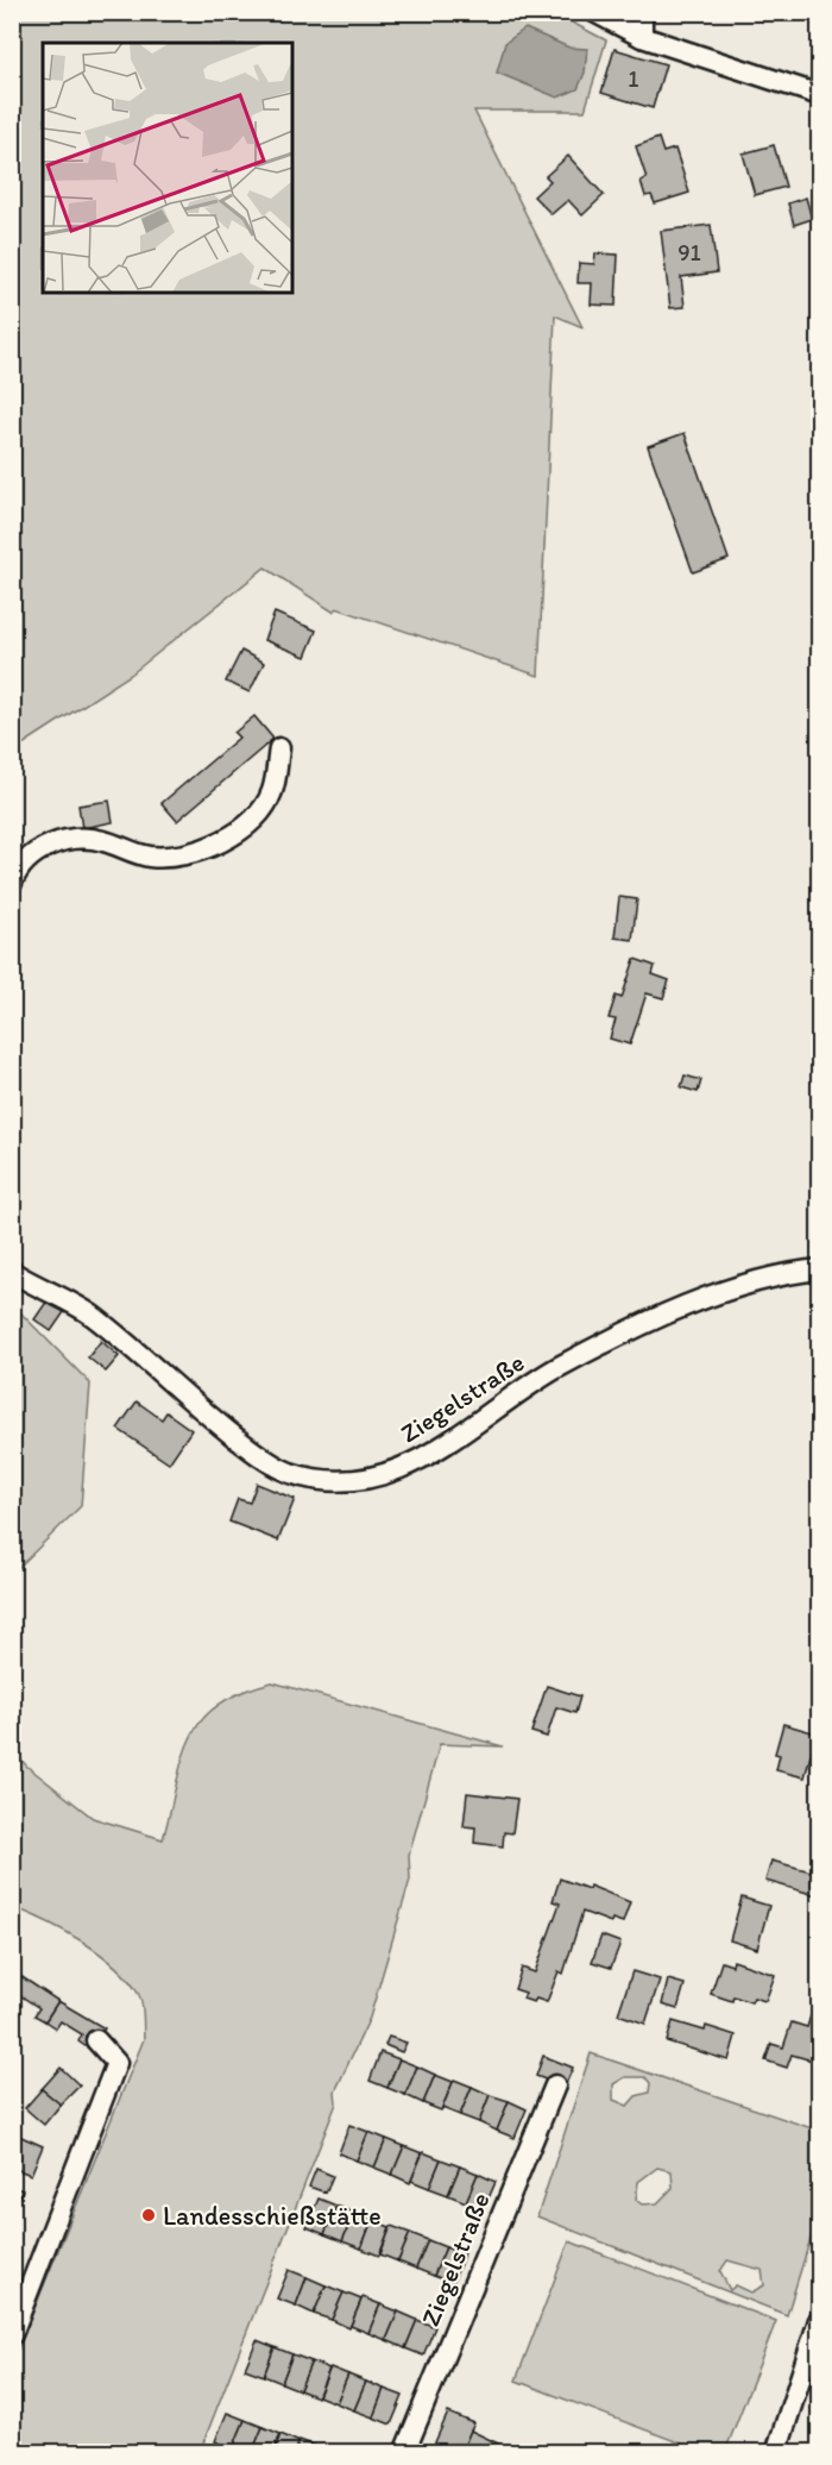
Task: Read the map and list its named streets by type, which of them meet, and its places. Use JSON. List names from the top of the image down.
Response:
{
  "streets": {
    "street": ["Ziegelstraße"]
  },
  "places": ["Landesschießstätte"],
  "house_numbers": ["1", "91"]
}
